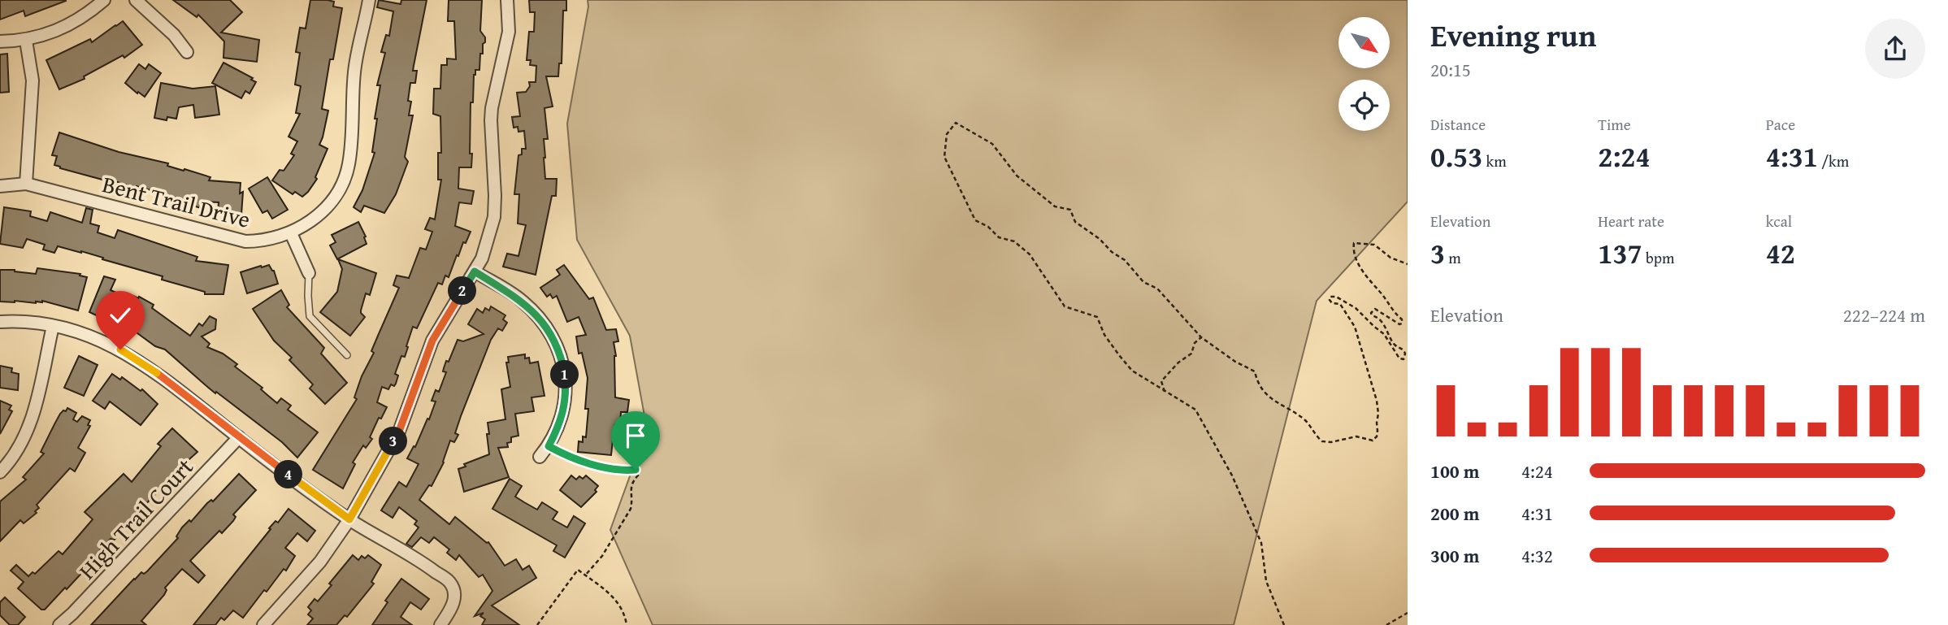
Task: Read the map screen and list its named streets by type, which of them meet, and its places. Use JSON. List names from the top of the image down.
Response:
{
  "streets": {
    "street": ["Bent Trail Drive", "High Trail Court"]
  },
  "north": "bottom right",
  "page": {
    "heading": ["Evening run", "20:15"],
    "stats": [
      ["Distance", "0.53 km"],
      ["Time", "2:24"],
      ["Pace", "4:31 /km"],
      ["Elevation", "3 m"],
      ["Heart rate", "137 bpm"],
      ["kcal", "42"]
    ],
    "pins": [
      "2",
      "1",
      "3",
      "4"
    ],
    "chart": ["Elevation", "222–224 m"],
    "list": [
      {
        "name": "100 m",
        "note": "4:24"
      },
      {
        "name": "200 m",
        "note": "4:31"
      },
      {
        "name": "300 m",
        "note": "4:32"
      }
    ]
  }
}
